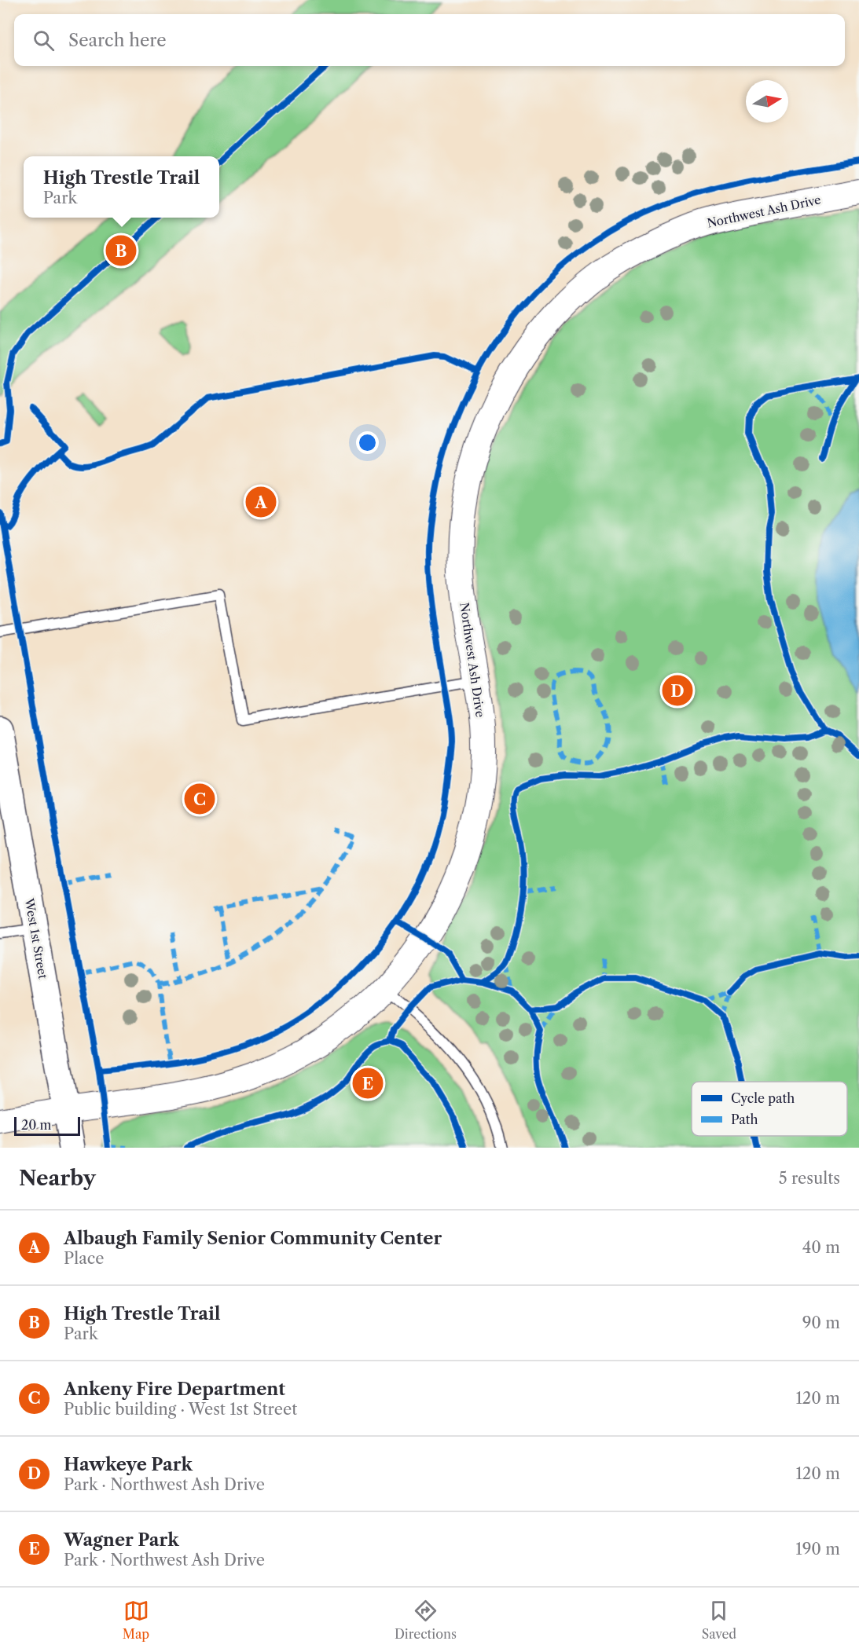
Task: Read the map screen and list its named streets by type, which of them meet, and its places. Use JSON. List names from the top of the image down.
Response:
{
  "streets": {
    "main road": ["West 1st Street"],
    "street": ["Northwest Ash Drive"]
  },
  "crossings": [
    ["Northwest Ash Drive", "West 1st Street"]
  ],
  "legend": ["Cycle path", "Path"],
  "scale_bar": "20 m",
  "north": "right",
  "page": {
    "search": "Search here",
    "popup": ["High Trestle Trail", "Park"],
    "pins": [
      "B",
      "A",
      "D",
      "C",
      "E"
    ],
    "scale": "20 m",
    "heading": ["Nearby", "5 results"],
    "list": [
      {
        "mark": "A",
        "name": "Albaugh Family Senior Community Center",
        "note": "Place",
        "value": "40 m"
      },
      {
        "mark": "B",
        "name": "High Trestle Trail",
        "note": "Park",
        "value": "90 m"
      },
      {
        "mark": "C",
        "name": "Ankeny Fire Department",
        "note": "Public building · West 1st Street",
        "value": "120 m"
      },
      {
        "mark": "D",
        "name": "Hawkeye Park",
        "note": "Park · Northwest Ash Drive",
        "value": "120 m"
      },
      {
        "mark": "E",
        "name": "Wagner Park",
        "note": "Park · Northwest Ash Drive",
        "value": "190 m"
      }
    ],
    "nav": ["Map", "Directions", "Saved"]
  }
}
